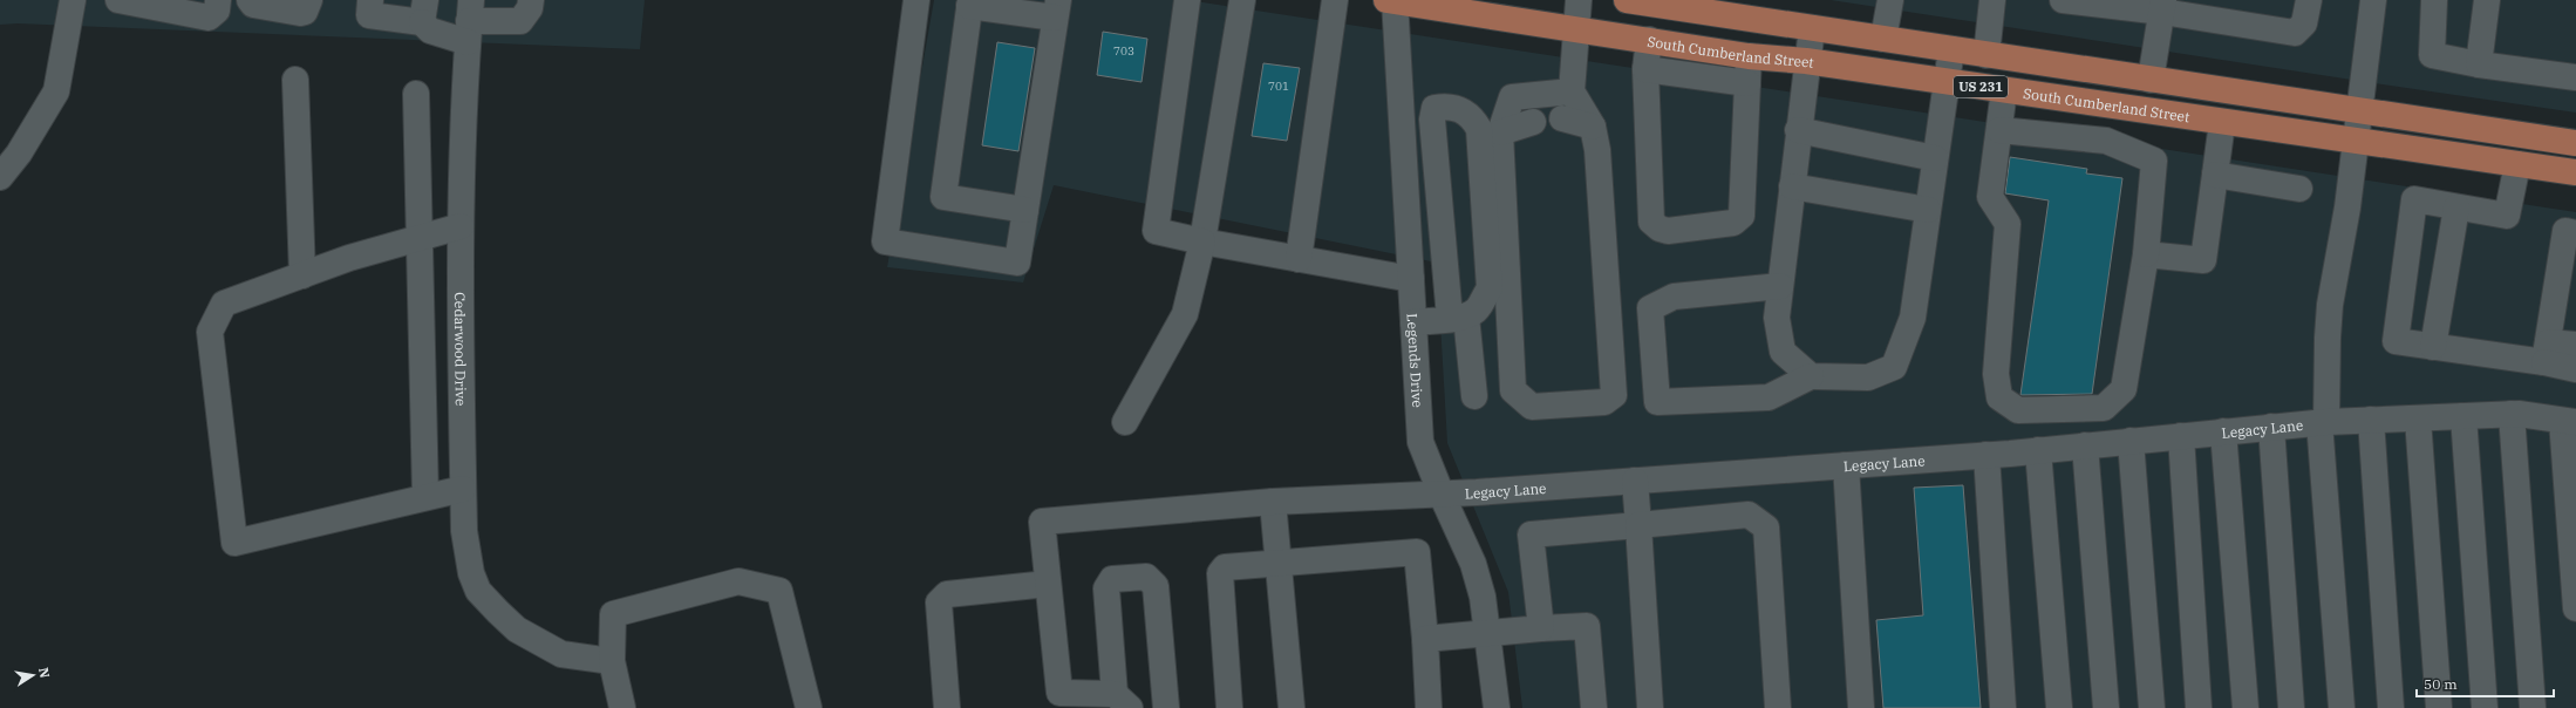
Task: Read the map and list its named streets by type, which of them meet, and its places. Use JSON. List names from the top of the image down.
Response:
{
  "streets": {
    "main road": ["South Cumberland Street", "US 231"],
    "street": ["Cedarwood Drive", "Legends Drive", "Legacy Lane"]
  },
  "crossings": [
    ["South Cumberland Street", "Legends Drive"],
    ["Legends Drive", "Legacy Lane"]
  ],
  "house_numbers": ["703", "701"],
  "scale_bar": "50 m",
  "north": "right"
}
